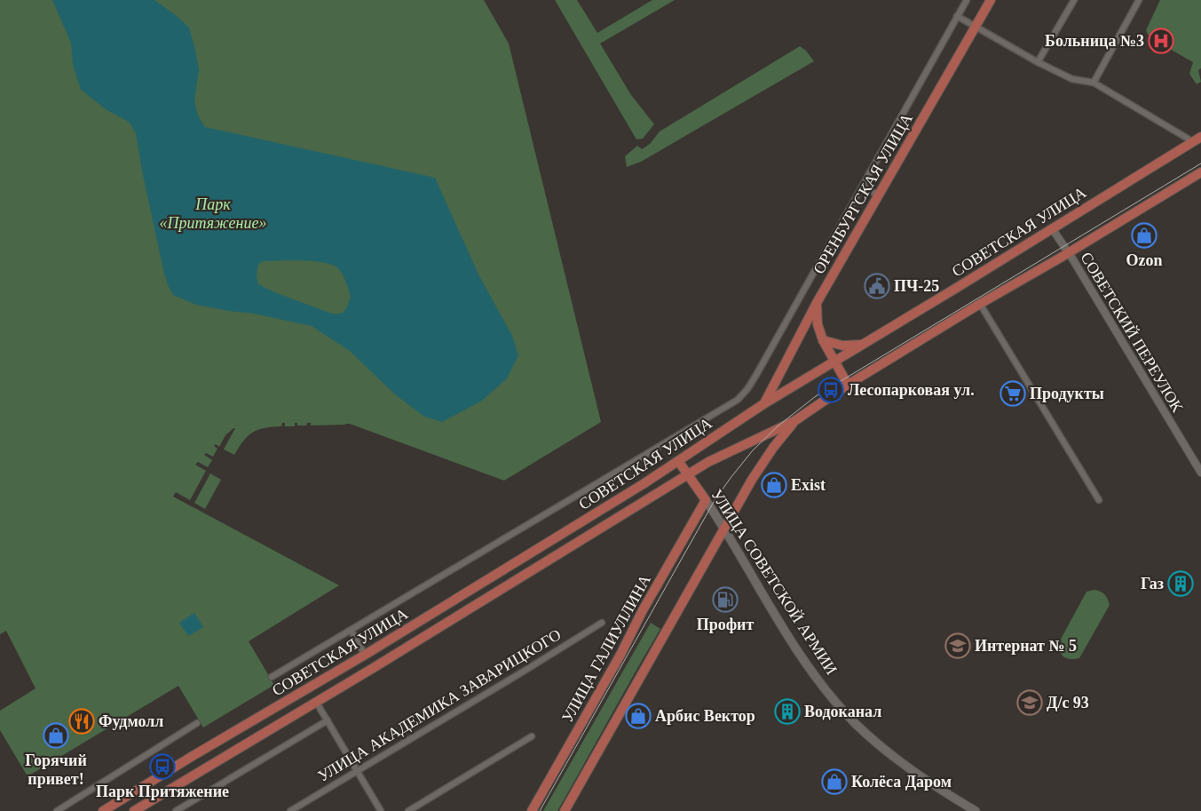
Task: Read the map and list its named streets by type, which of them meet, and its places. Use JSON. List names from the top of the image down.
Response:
{
  "streets": {
    "main road": [
      "ОРЕНБУРГСКАЯ УЛИЦА",
      "СОВЕТСКАЯ УЛИЦА",
      "УЛИЦА СОВЕТСКОЙ АРМИИ",
      "УЛИЦА ГАЛИУЛЛИНА"
    ],
    "street": ["СОВЕТСКИЙ ПЕРЕУЛОК", "УЛИЦА АКАДЕМИКА ЗАВАРИЦКОГО"]
  },
  "crossings": [
    ["ОРЕНБУРГСКАЯ УЛИЦА", "СОВЕТСКАЯ УЛИЦА"],
    ["СОВЕТСКАЯ УЛИЦА", "СОВЕТСКИЙ ПЕРЕУЛОК"],
    ["СОВЕТСКАЯ УЛИЦА", "УЛИЦА СОВЕТСКОЙ АРМИИ"],
    ["УЛИЦА СОВЕТСКОЙ АРМИИ", "УЛИЦА ГАЛИУЛЛИНА"]
  ],
  "parks": ["Парк «Притяжение»"],
  "places": {
    "hospital": ["Больница №3"],
    "shop": [
      "Ozon",
      "Exist",
      "Арбис Вектор",
      "Горячий привет!",
      "Колёса Даром"
    ],
    "public building": ["ПЧ-25"],
    "bus stop": ["Лесопарковая ул.", "Парк Притяжение"],
    "supermarket": ["Продукты"],
    "building": ["Газ", "Водоканал"],
    "fuel station": ["Профит"],
    "school or university": ["Интернат № 5", "Д/с 93"],
    "restaurant": ["Фудмолл"]
  }
}
